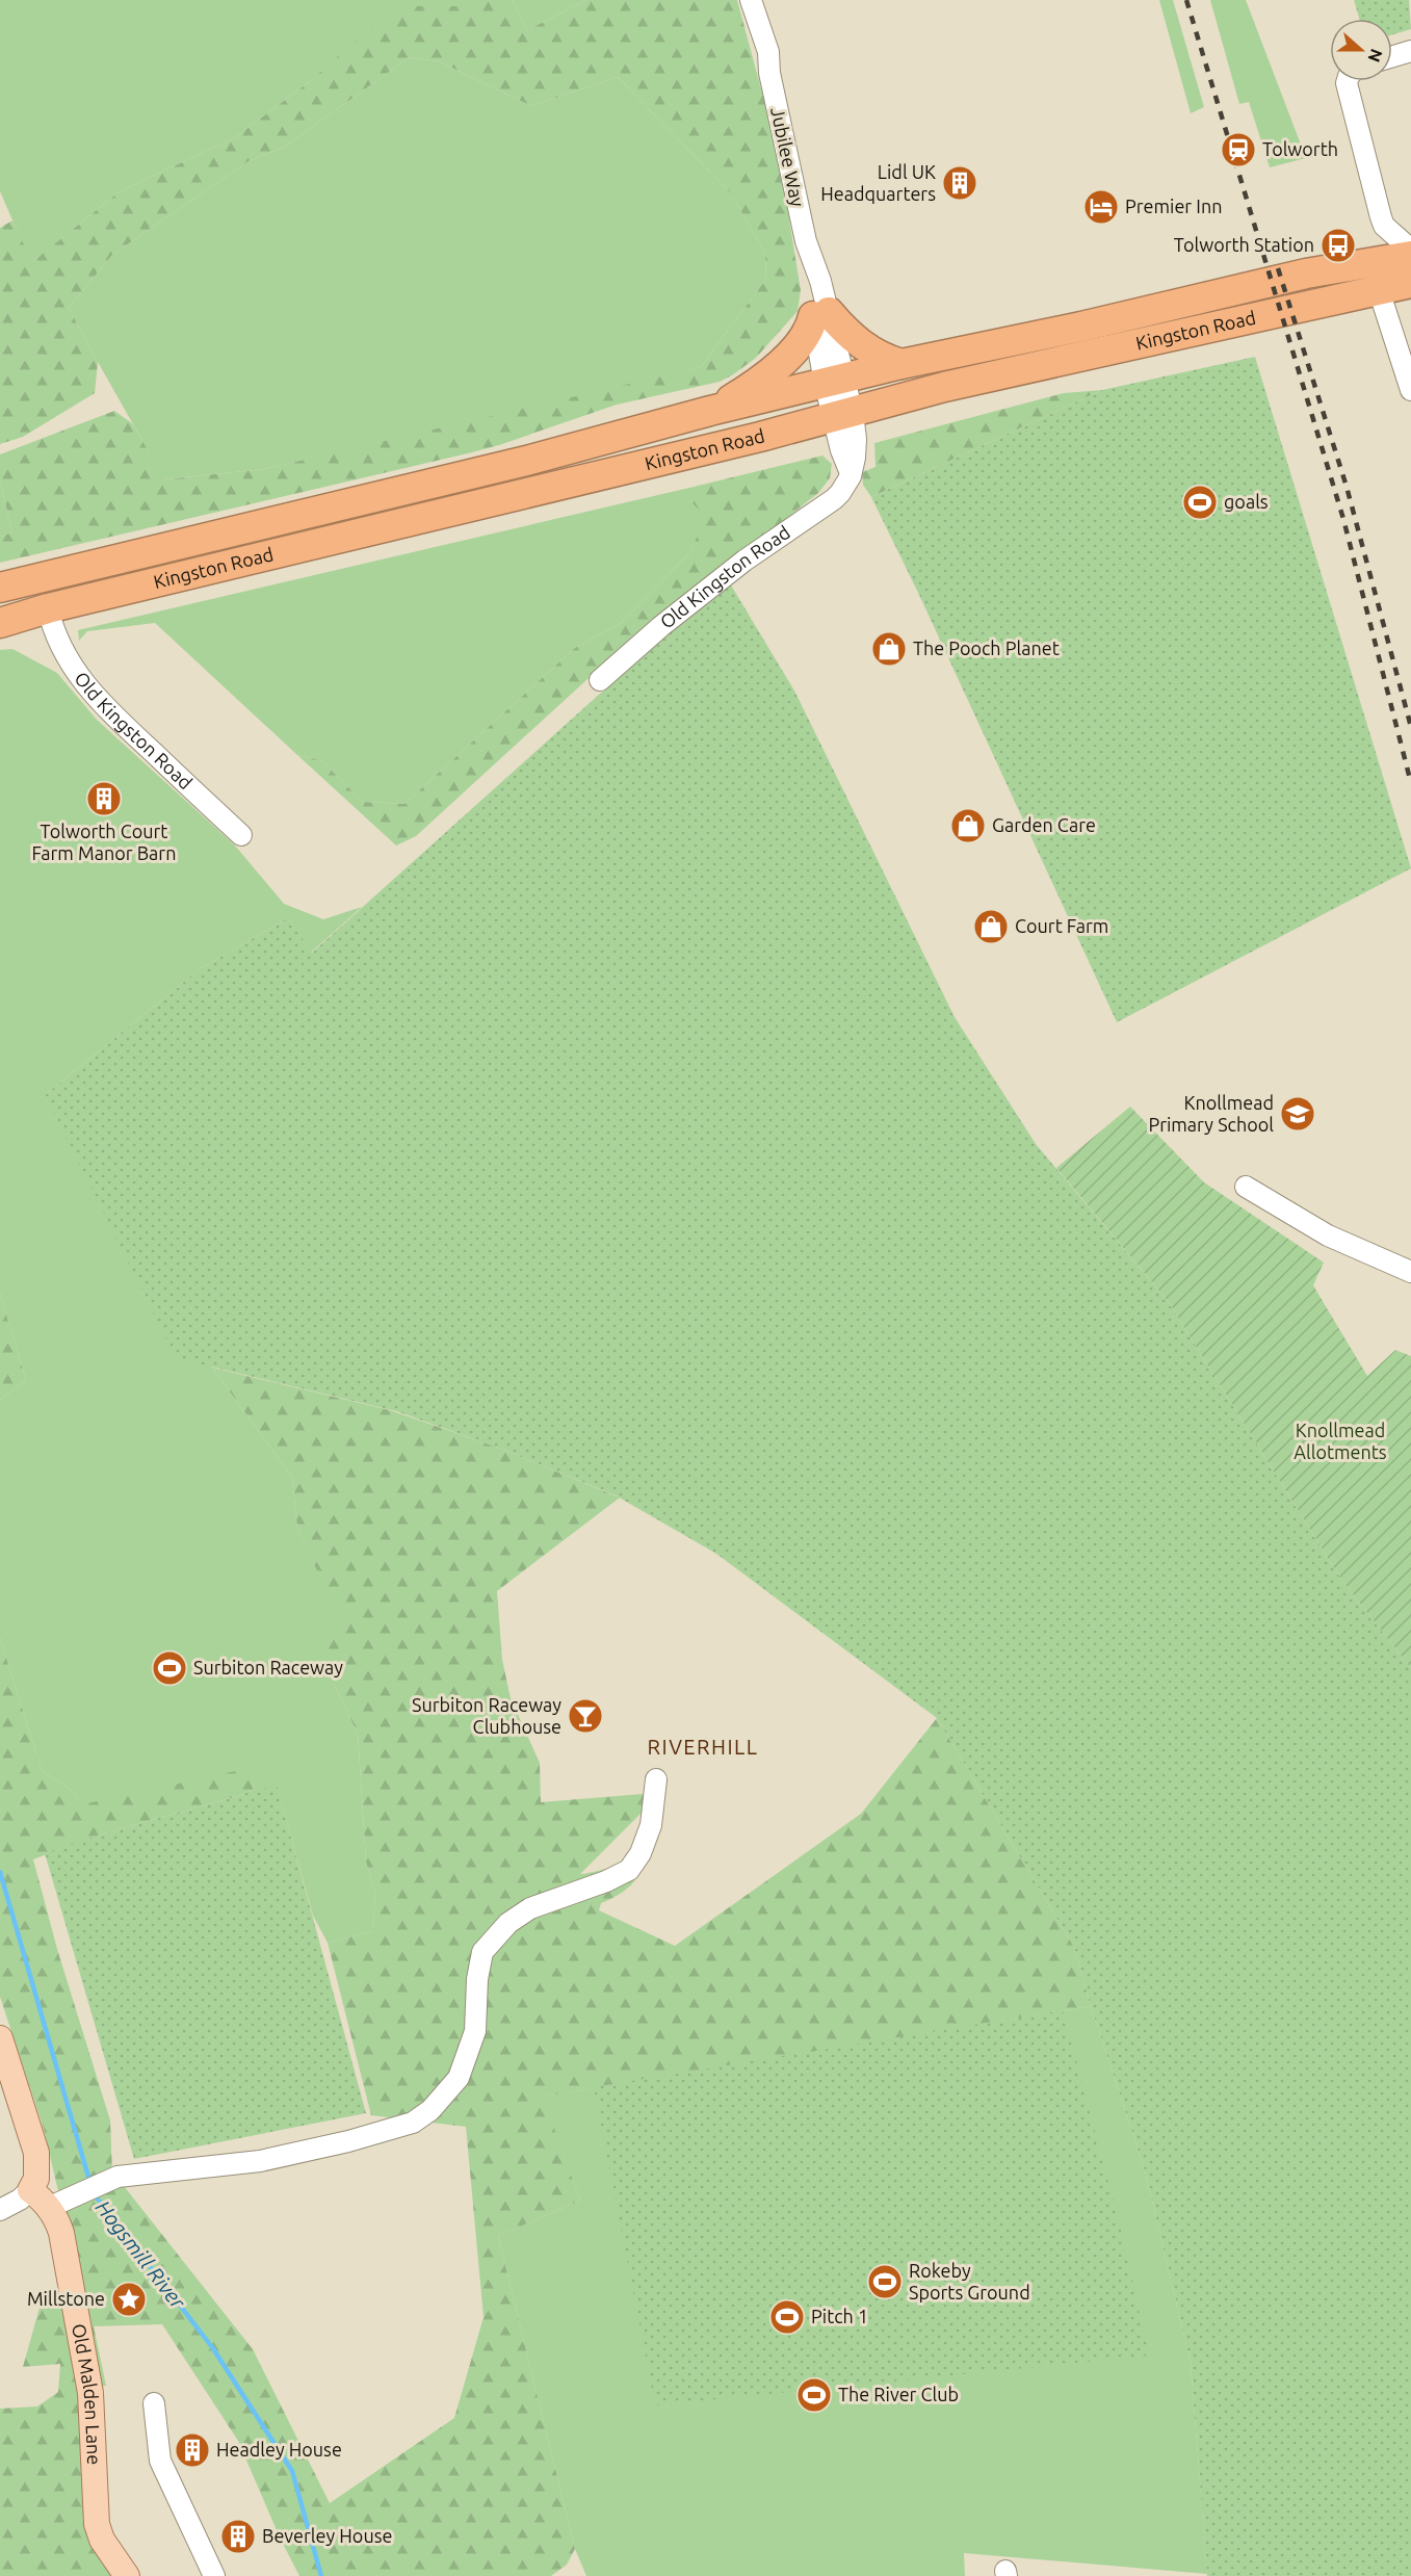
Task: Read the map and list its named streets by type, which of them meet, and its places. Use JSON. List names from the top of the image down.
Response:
{
  "streets": {
    "highway": ["Kingston Road"],
    "main road": ["Old Malden Lane"],
    "street": ["Jubilee Way", "Old Kingston Road"]
  },
  "crossings": [
    ["Jubilee Way", "Kingston Road"],
    ["Jubilee Way", "Old Kingston Road"],
    ["Kingston Road", "Old Kingston Road"]
  ],
  "districts": ["RIVERHILL"],
  "water": ["Hogsmill River"],
  "parks": ["Knollmead Allotments"],
  "places": {
    "station": ["Tolworth"],
    "building": [
      "Lidl UK Headquarters",
      "Tolworth Court Farm Manor Barn",
      "Headley House",
      "Beverley House"
    ],
    "hotel": ["Premier Inn"],
    "bus stop": ["Tolworth Station"],
    "sports": [
      "goals",
      "Surbiton Raceway",
      "Rokeby Sports Ground",
      "Pitch 1",
      "The River Club"
    ],
    "shop": ["The Pooch Planet", "Garden Care", "Court Farm"],
    "school or university": ["Knollmead Primary School"],
    "bar": ["Surbiton Raceway Clubhouse"],
    "place": ["Millstone"]
  },
  "north": "right"
}
